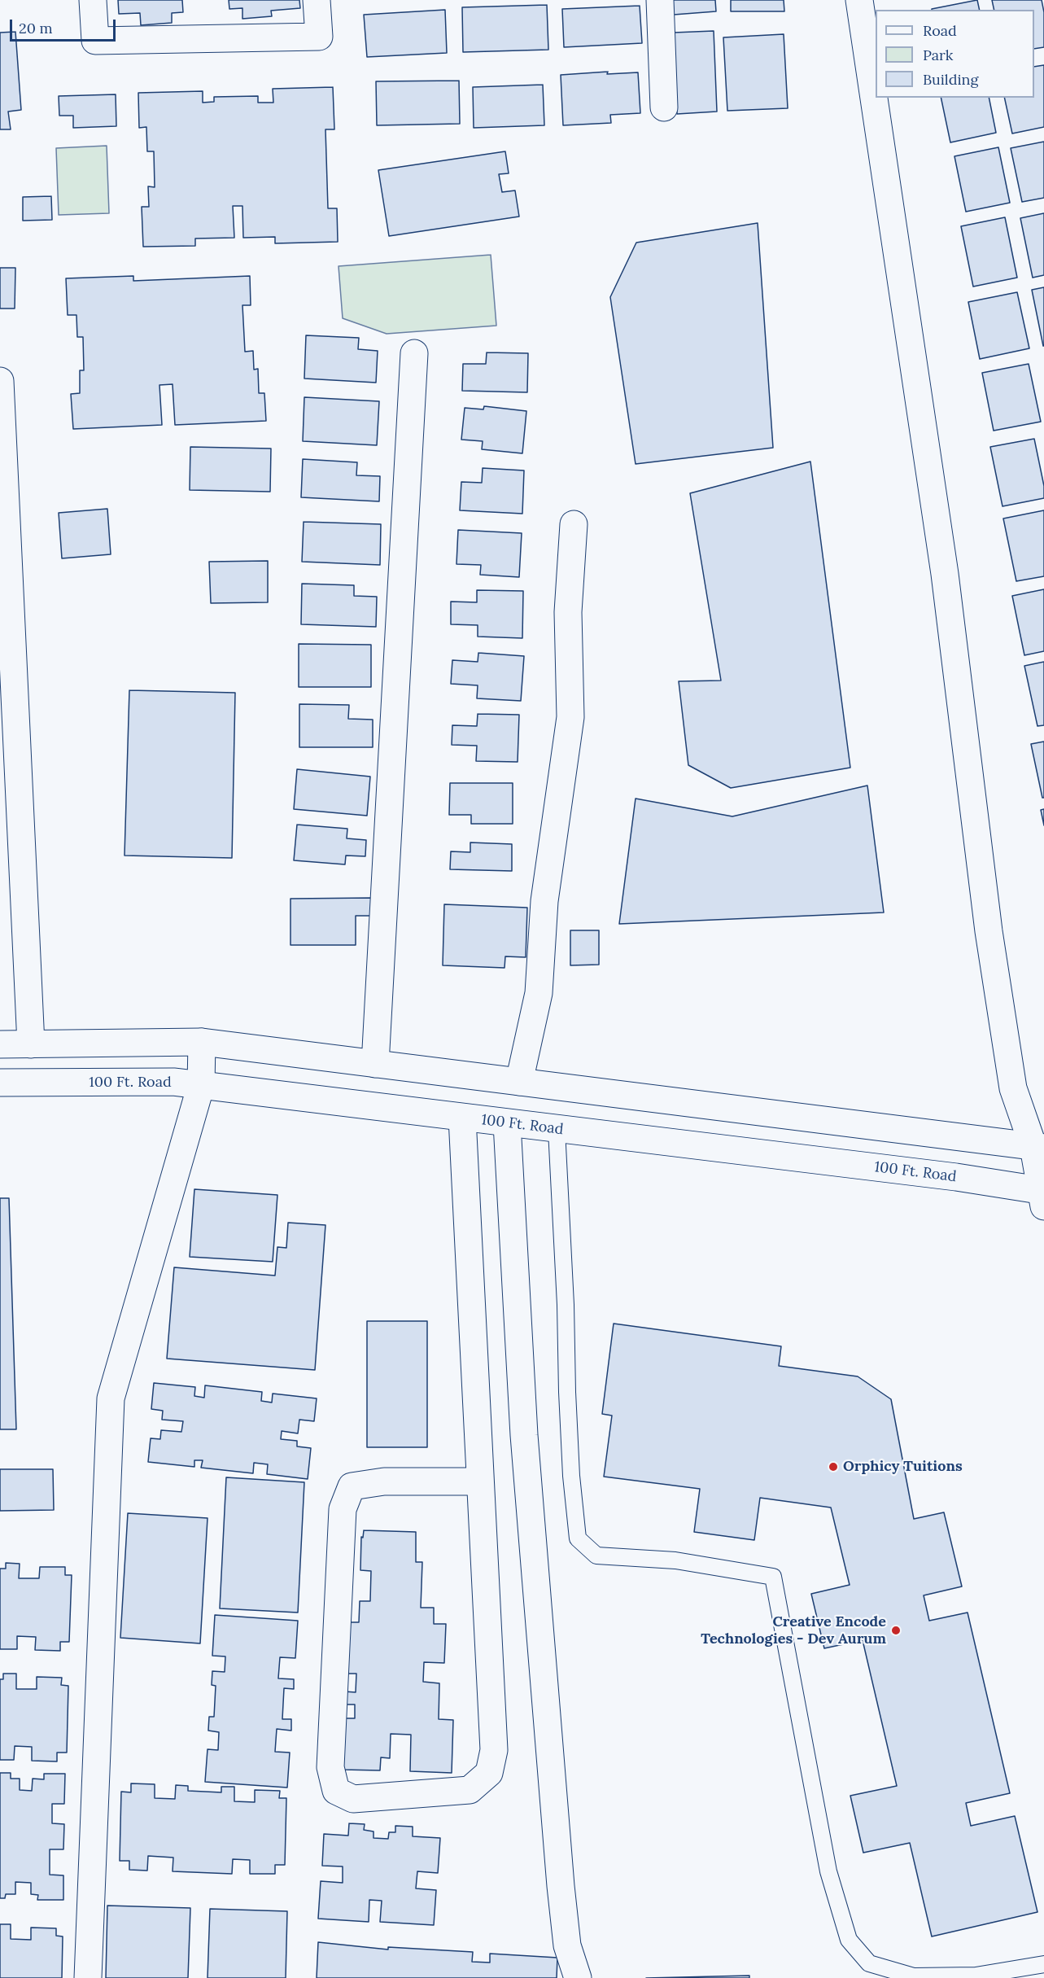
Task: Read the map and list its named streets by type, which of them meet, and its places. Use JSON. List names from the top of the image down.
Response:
{
  "streets": {
    "street": ["100 Ft. Road"]
  },
  "places": ["Orphicy Tuitions", "Creative Encode Technologies - Dev Aurum"],
  "legend": ["Road", "Park", "Building"],
  "scale_bar": "20 m"
}
